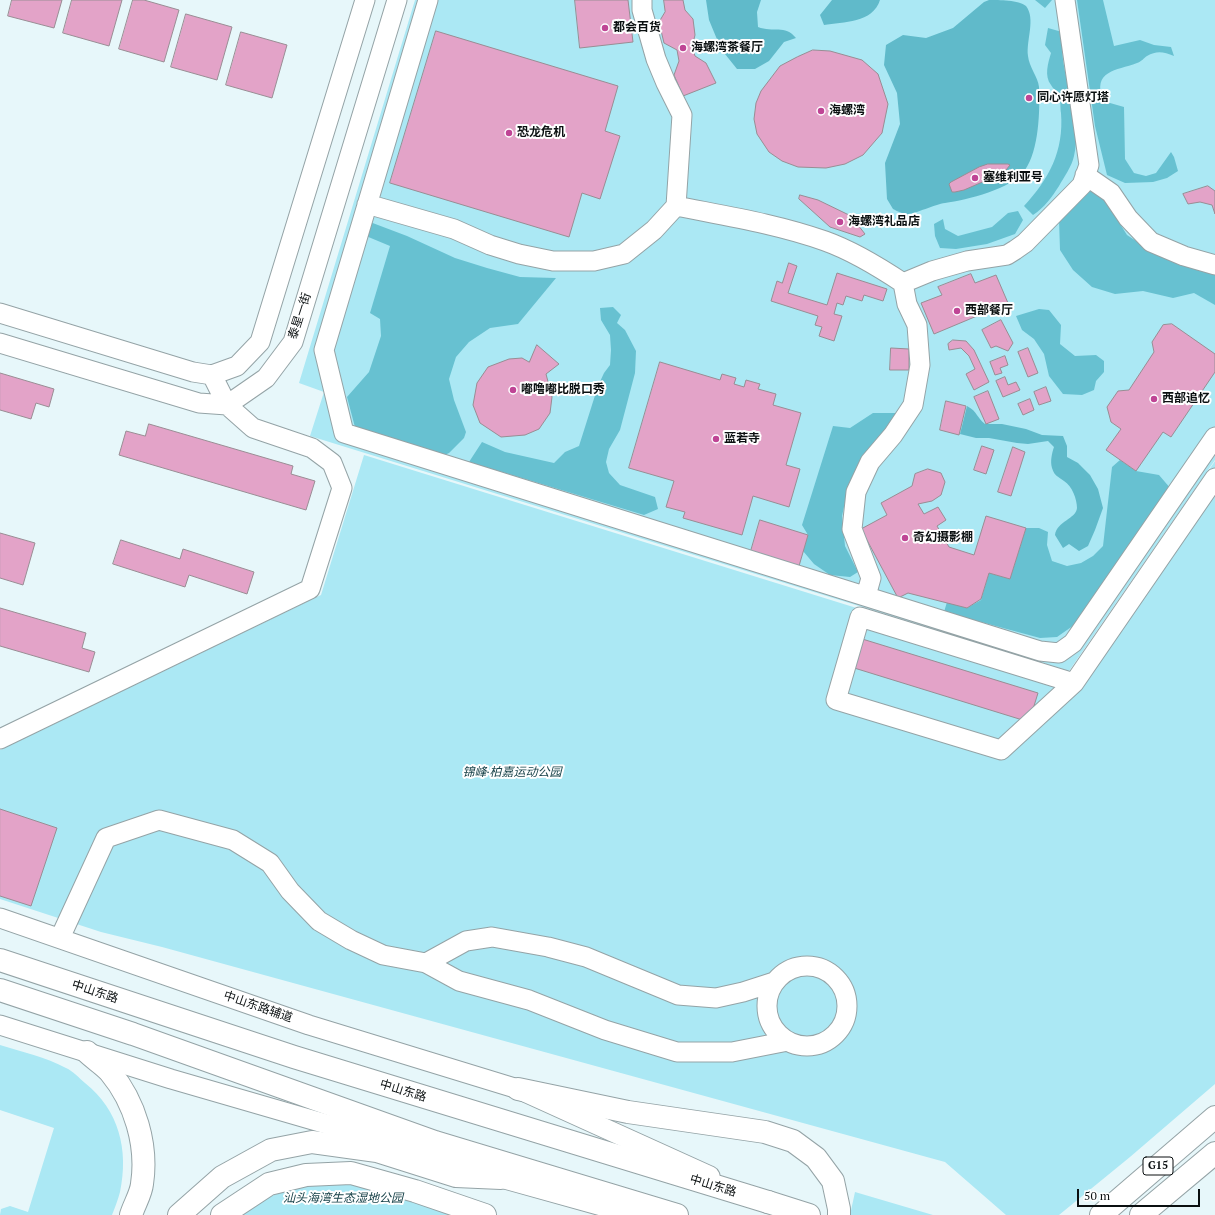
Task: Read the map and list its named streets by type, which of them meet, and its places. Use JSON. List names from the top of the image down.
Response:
{
  "streets": {
    "main road": ["中山东路", "G15"],
    "street": ["泰星一街", "中山东路辅道"]
  },
  "crossings": [
    ["中山东路", "中山东路辅道"]
  ],
  "parks": ["锦峰·柏嘉运动公园", "汕头海湾生态湿地公园"],
  "places": [
    "都会百货",
    "海螺湾茶餐厅",
    "同心许愿灯塔",
    "海螺湾",
    "恐龙危机",
    "塞维利亚号",
    "海螺湾礼品店",
    "西部餐厅",
    "嘟噜嘟比脱口秀",
    "西部追忆",
    "蓝若寺",
    "奇幻摄影棚"
  ],
  "scale_bar": "50 m"
}
